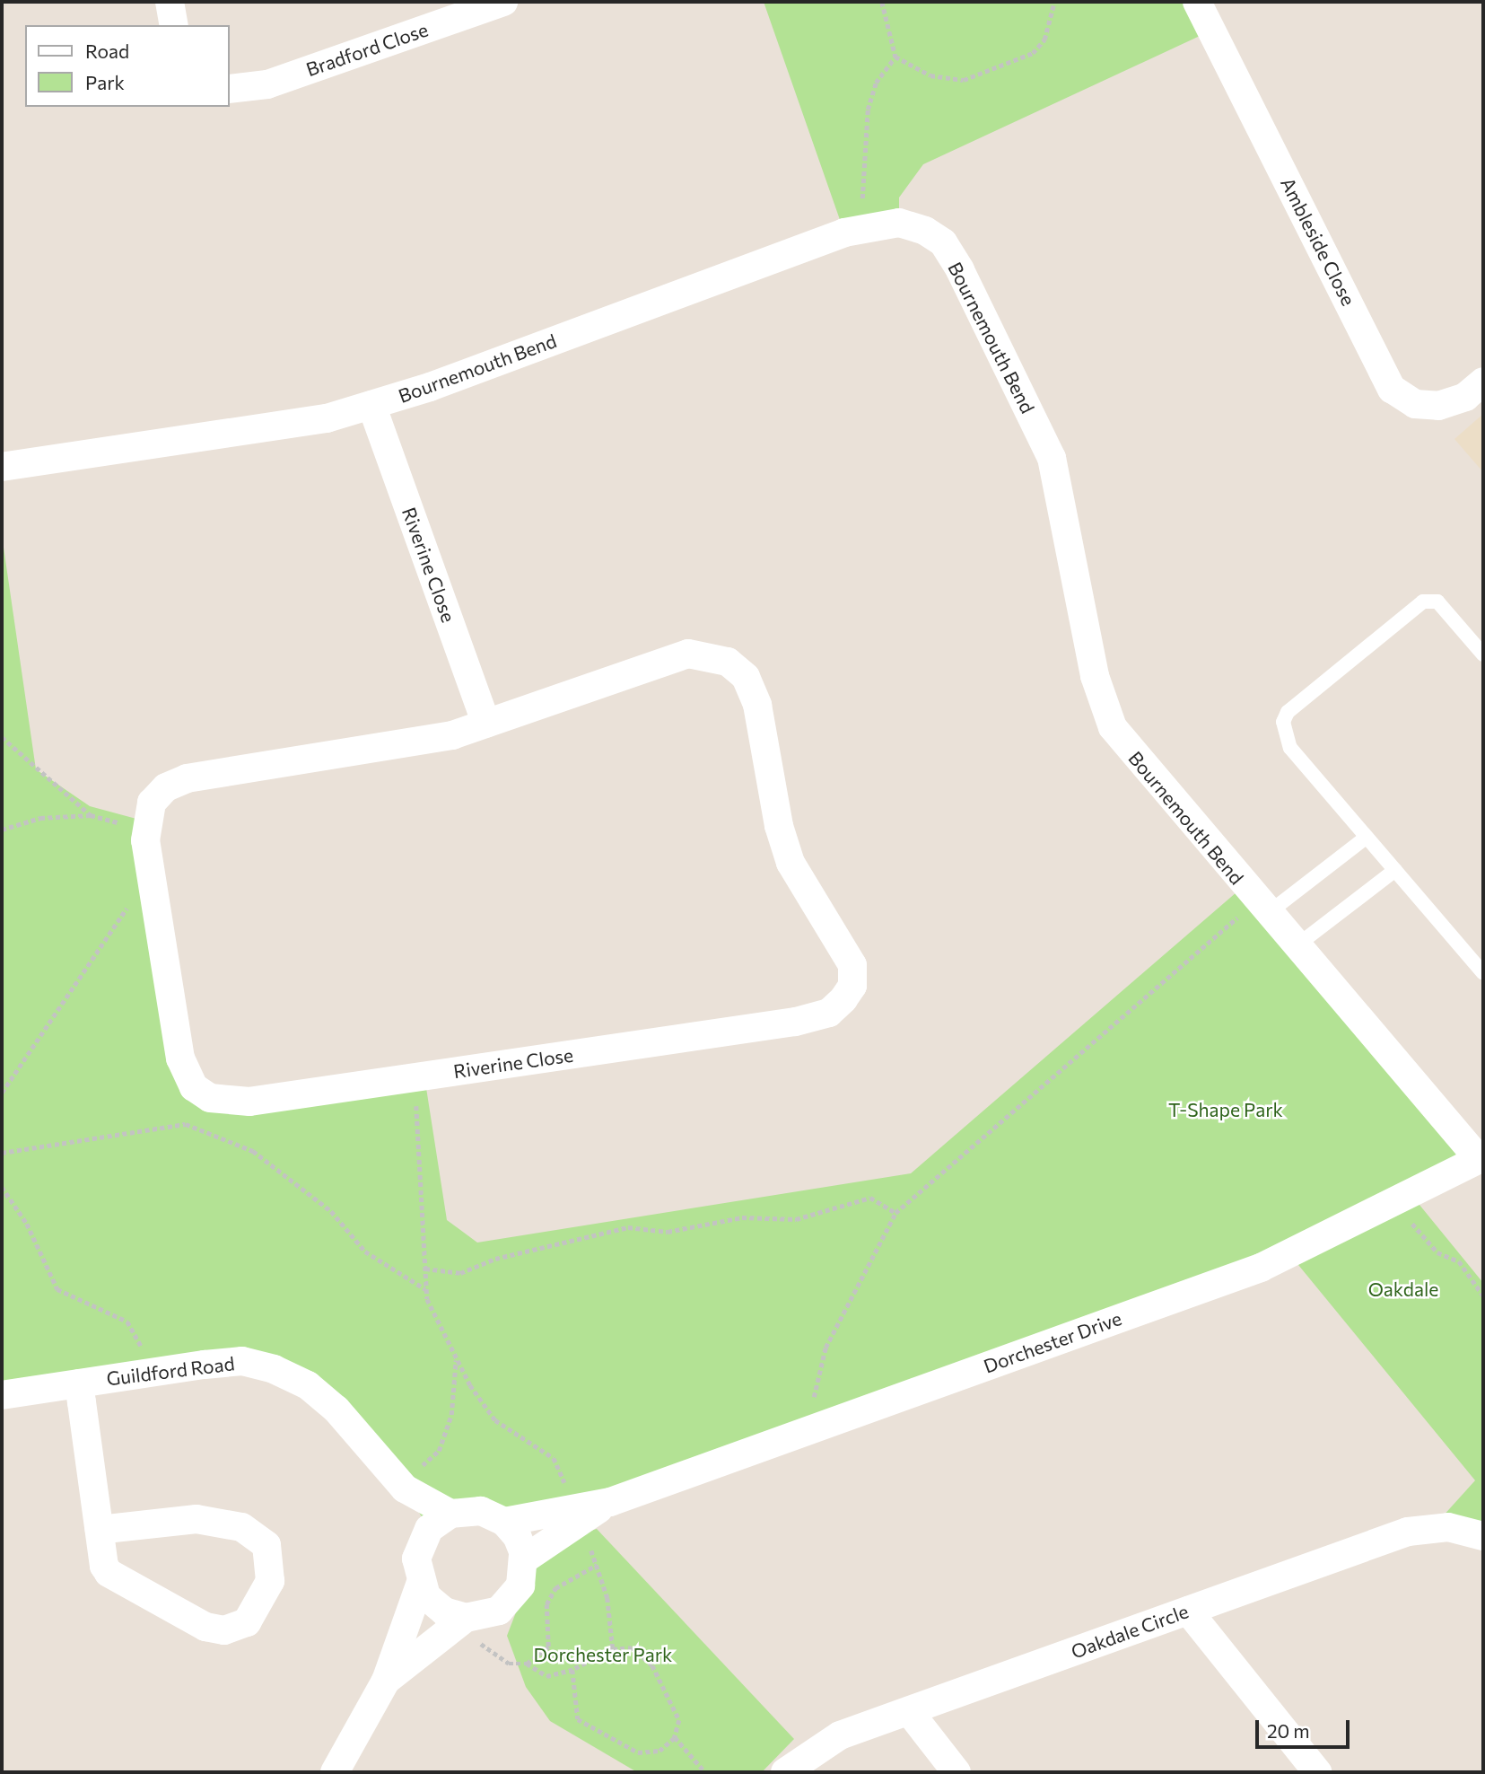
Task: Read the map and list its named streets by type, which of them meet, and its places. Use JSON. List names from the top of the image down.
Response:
{
  "streets": {
    "street": [
      "Bradford Close",
      "Ambleside Close",
      "Bournemouth Bend",
      "Riverine Close",
      "Dorchester Drive",
      "Guildford Road",
      "Oakdale Circle"
    ]
  },
  "crossings": [
    ["Bournemouth Bend", "Riverine Close"],
    ["Bournemouth Bend", "Dorchester Drive"],
    ["Dorchester Drive", "Guildford Road"]
  ],
  "parks": ["T-Shape Park", "Oakdale", "Dorchester Park"],
  "legend": ["Road", "Park"],
  "scale_bar": "20 m"
}
